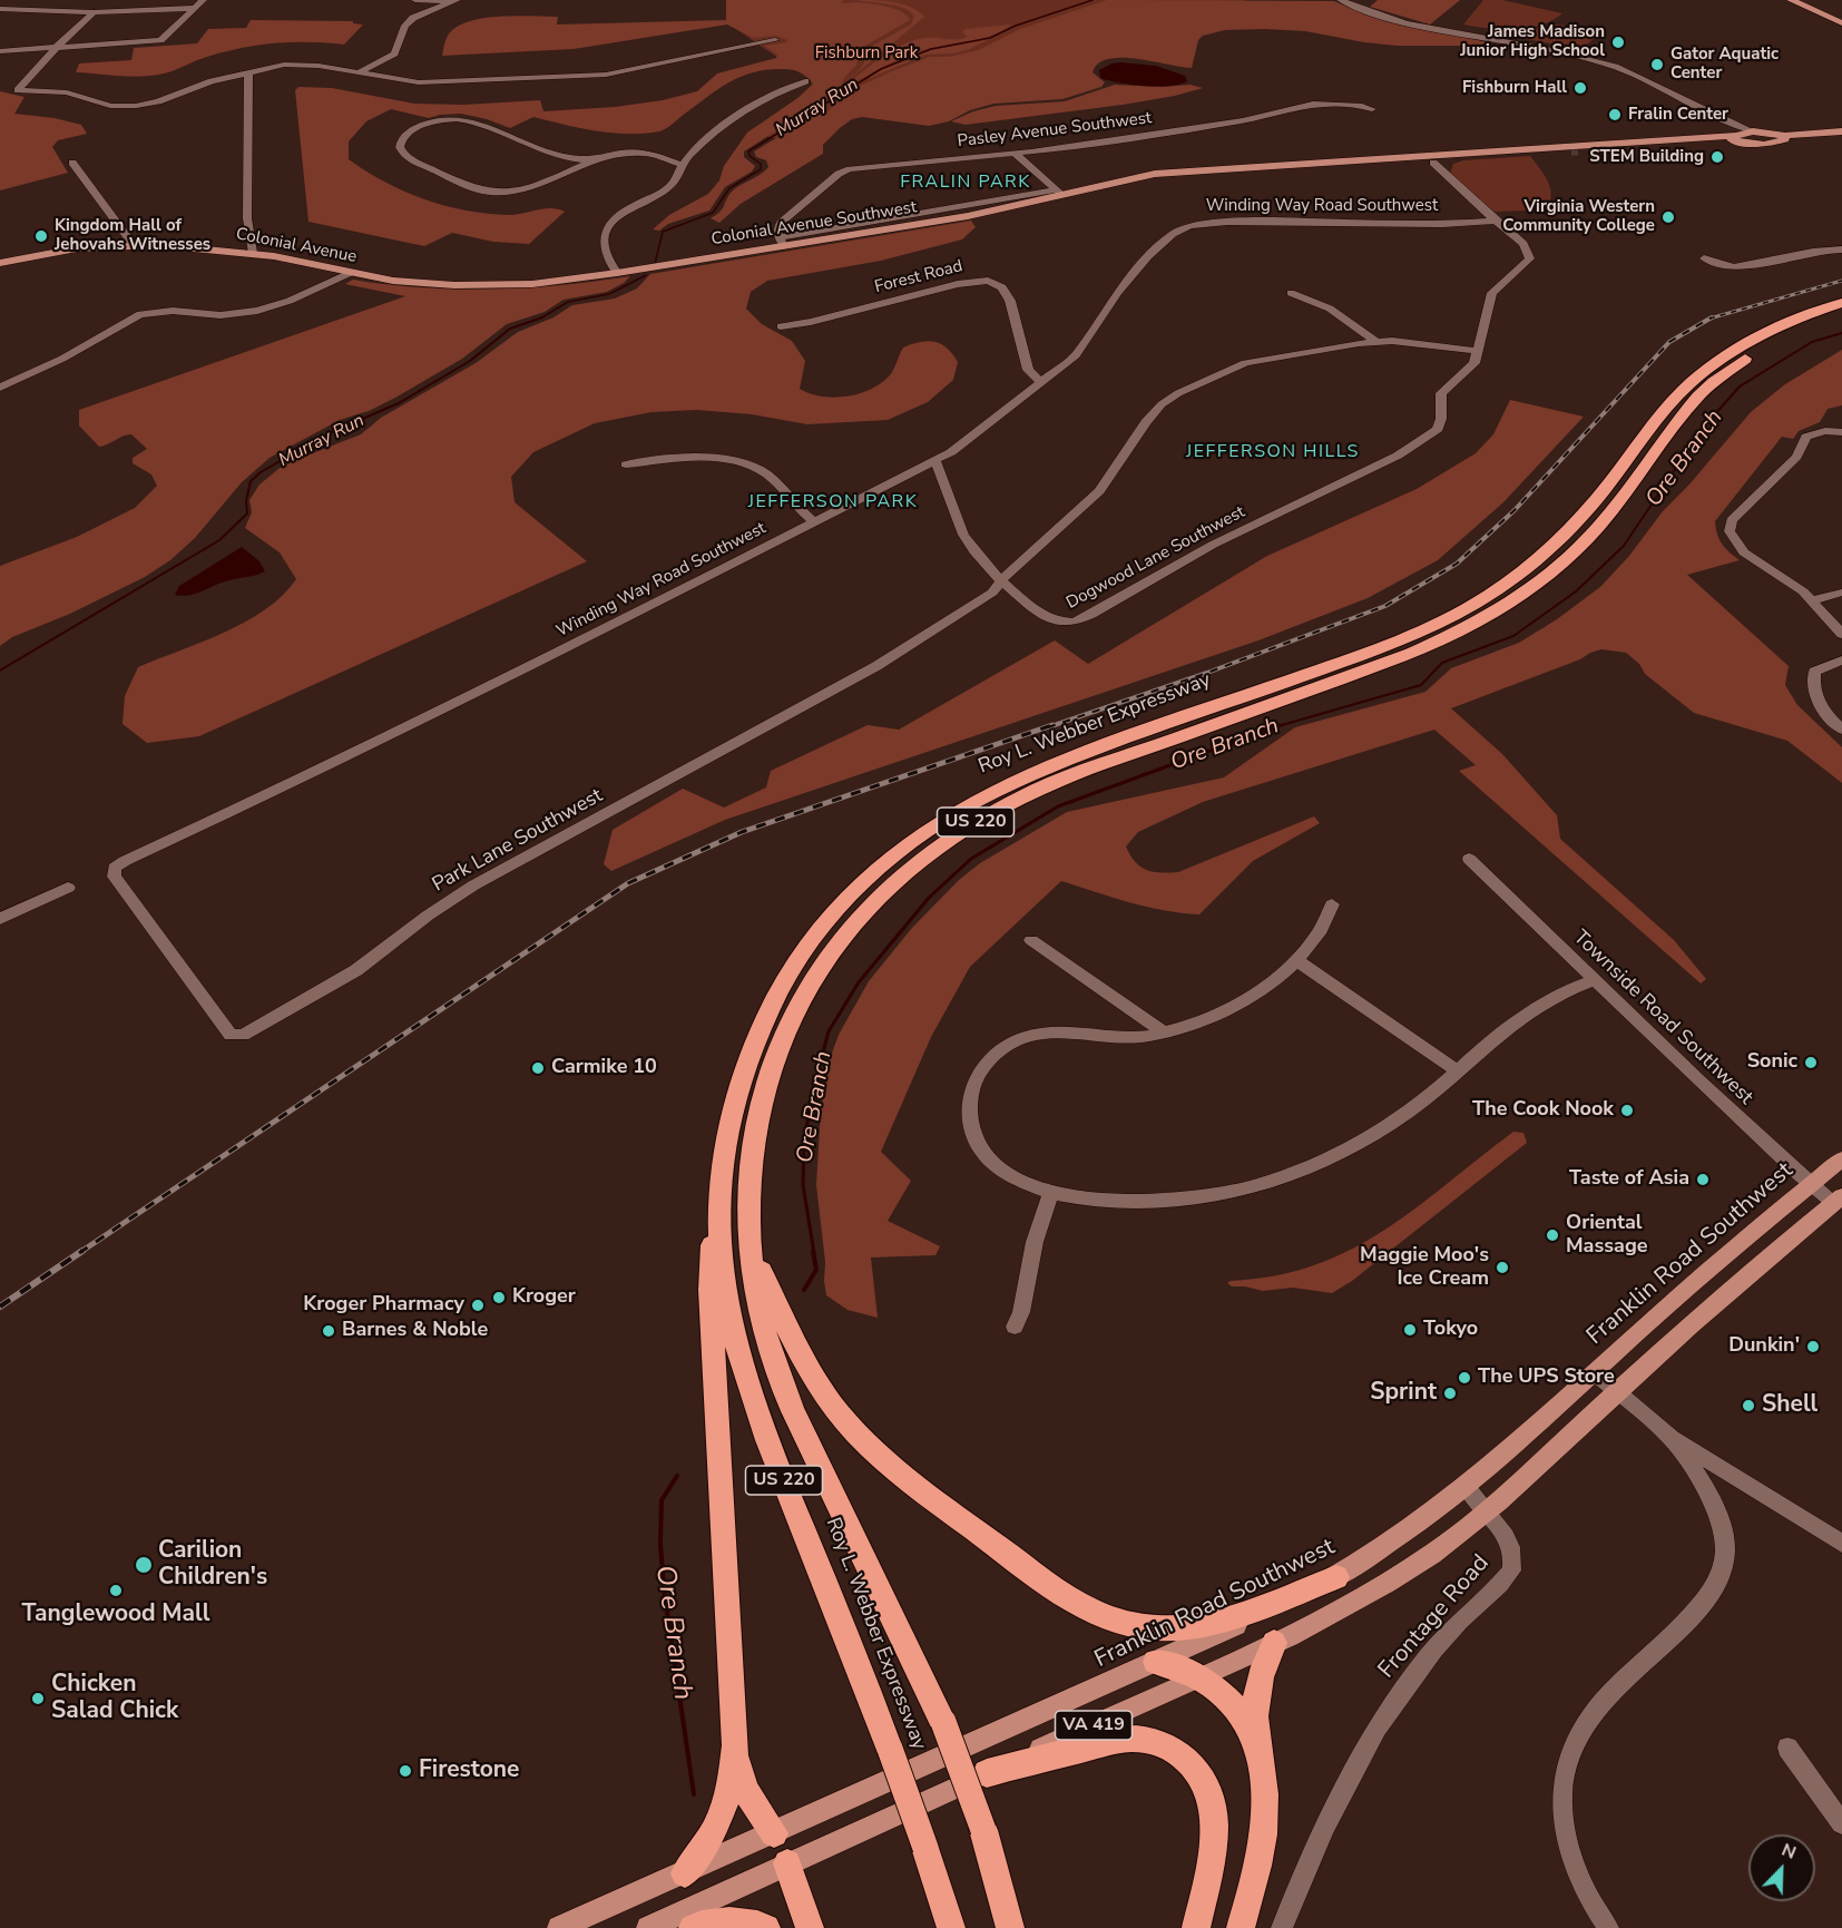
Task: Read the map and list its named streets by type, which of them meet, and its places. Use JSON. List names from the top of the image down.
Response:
{
  "streets": {
    "highway": ["Roy L. Webber Expressway", "US 220"],
    "main road": [
      "Colonial Avenue Southwest",
      "Colonial Avenue",
      "Franklin Road Southwest",
      "VA 419"
    ],
    "street": [
      "Pasley Avenue Southwest",
      "Winding Way Road Southwest",
      "Forest Road",
      "Dogwood Lane Southwest",
      "Park Lane Southwest",
      "Townside Road Southwest",
      "Frontage Road"
    ]
  },
  "crossings": [
    ["Pasley Avenue Southwest", "Colonial Avenue Southwest"],
    ["Winding Way Road Southwest", "Colonial Avenue Southwest"],
    ["Winding Way Road Southwest", "Forest Road"],
    ["Winding Way Road Southwest", "Dogwood Lane Southwest"],
    ["Winding Way Road Southwest", "Park Lane Southwest"],
    ["Colonial Avenue Southwest", "Colonial Avenue"],
    ["Dogwood Lane Southwest", "Park Lane Southwest"],
    ["Townside Road Southwest", "Franklin Road Southwest"],
    ["Franklin Road Southwest", "Frontage Road"]
  ],
  "districts": ["FRALIN PARK", "JEFFERSON HILLS", "JEFFERSON PARK"],
  "water": ["Murray Run", "Ore Branch"],
  "parks": ["Fishburn Park"],
  "places": [
    "James Madison Junior High School",
    "Gator Aquatic Center",
    "Fishburn Hall",
    "Fralin Center",
    "STEM Building",
    "Virginia Western Community College",
    "Kingdom Hall of Jehovahs Witnesses",
    "Sonic",
    "Carmike 10",
    "The Cook Nook",
    "Taste of Asia",
    "Oriental Massage",
    "Maggie Moo's Ice Cream",
    "Kroger",
    "Kroger Pharmacy",
    "Tokyo",
    "Barnes & Noble",
    "Dunkin'",
    "The UPS Store",
    "Sprint",
    "Shell",
    "Carilion Children's",
    "Tanglewood Mall",
    "Chicken Salad Chick",
    "Firestone"
  ],
  "north": "top right"
}
